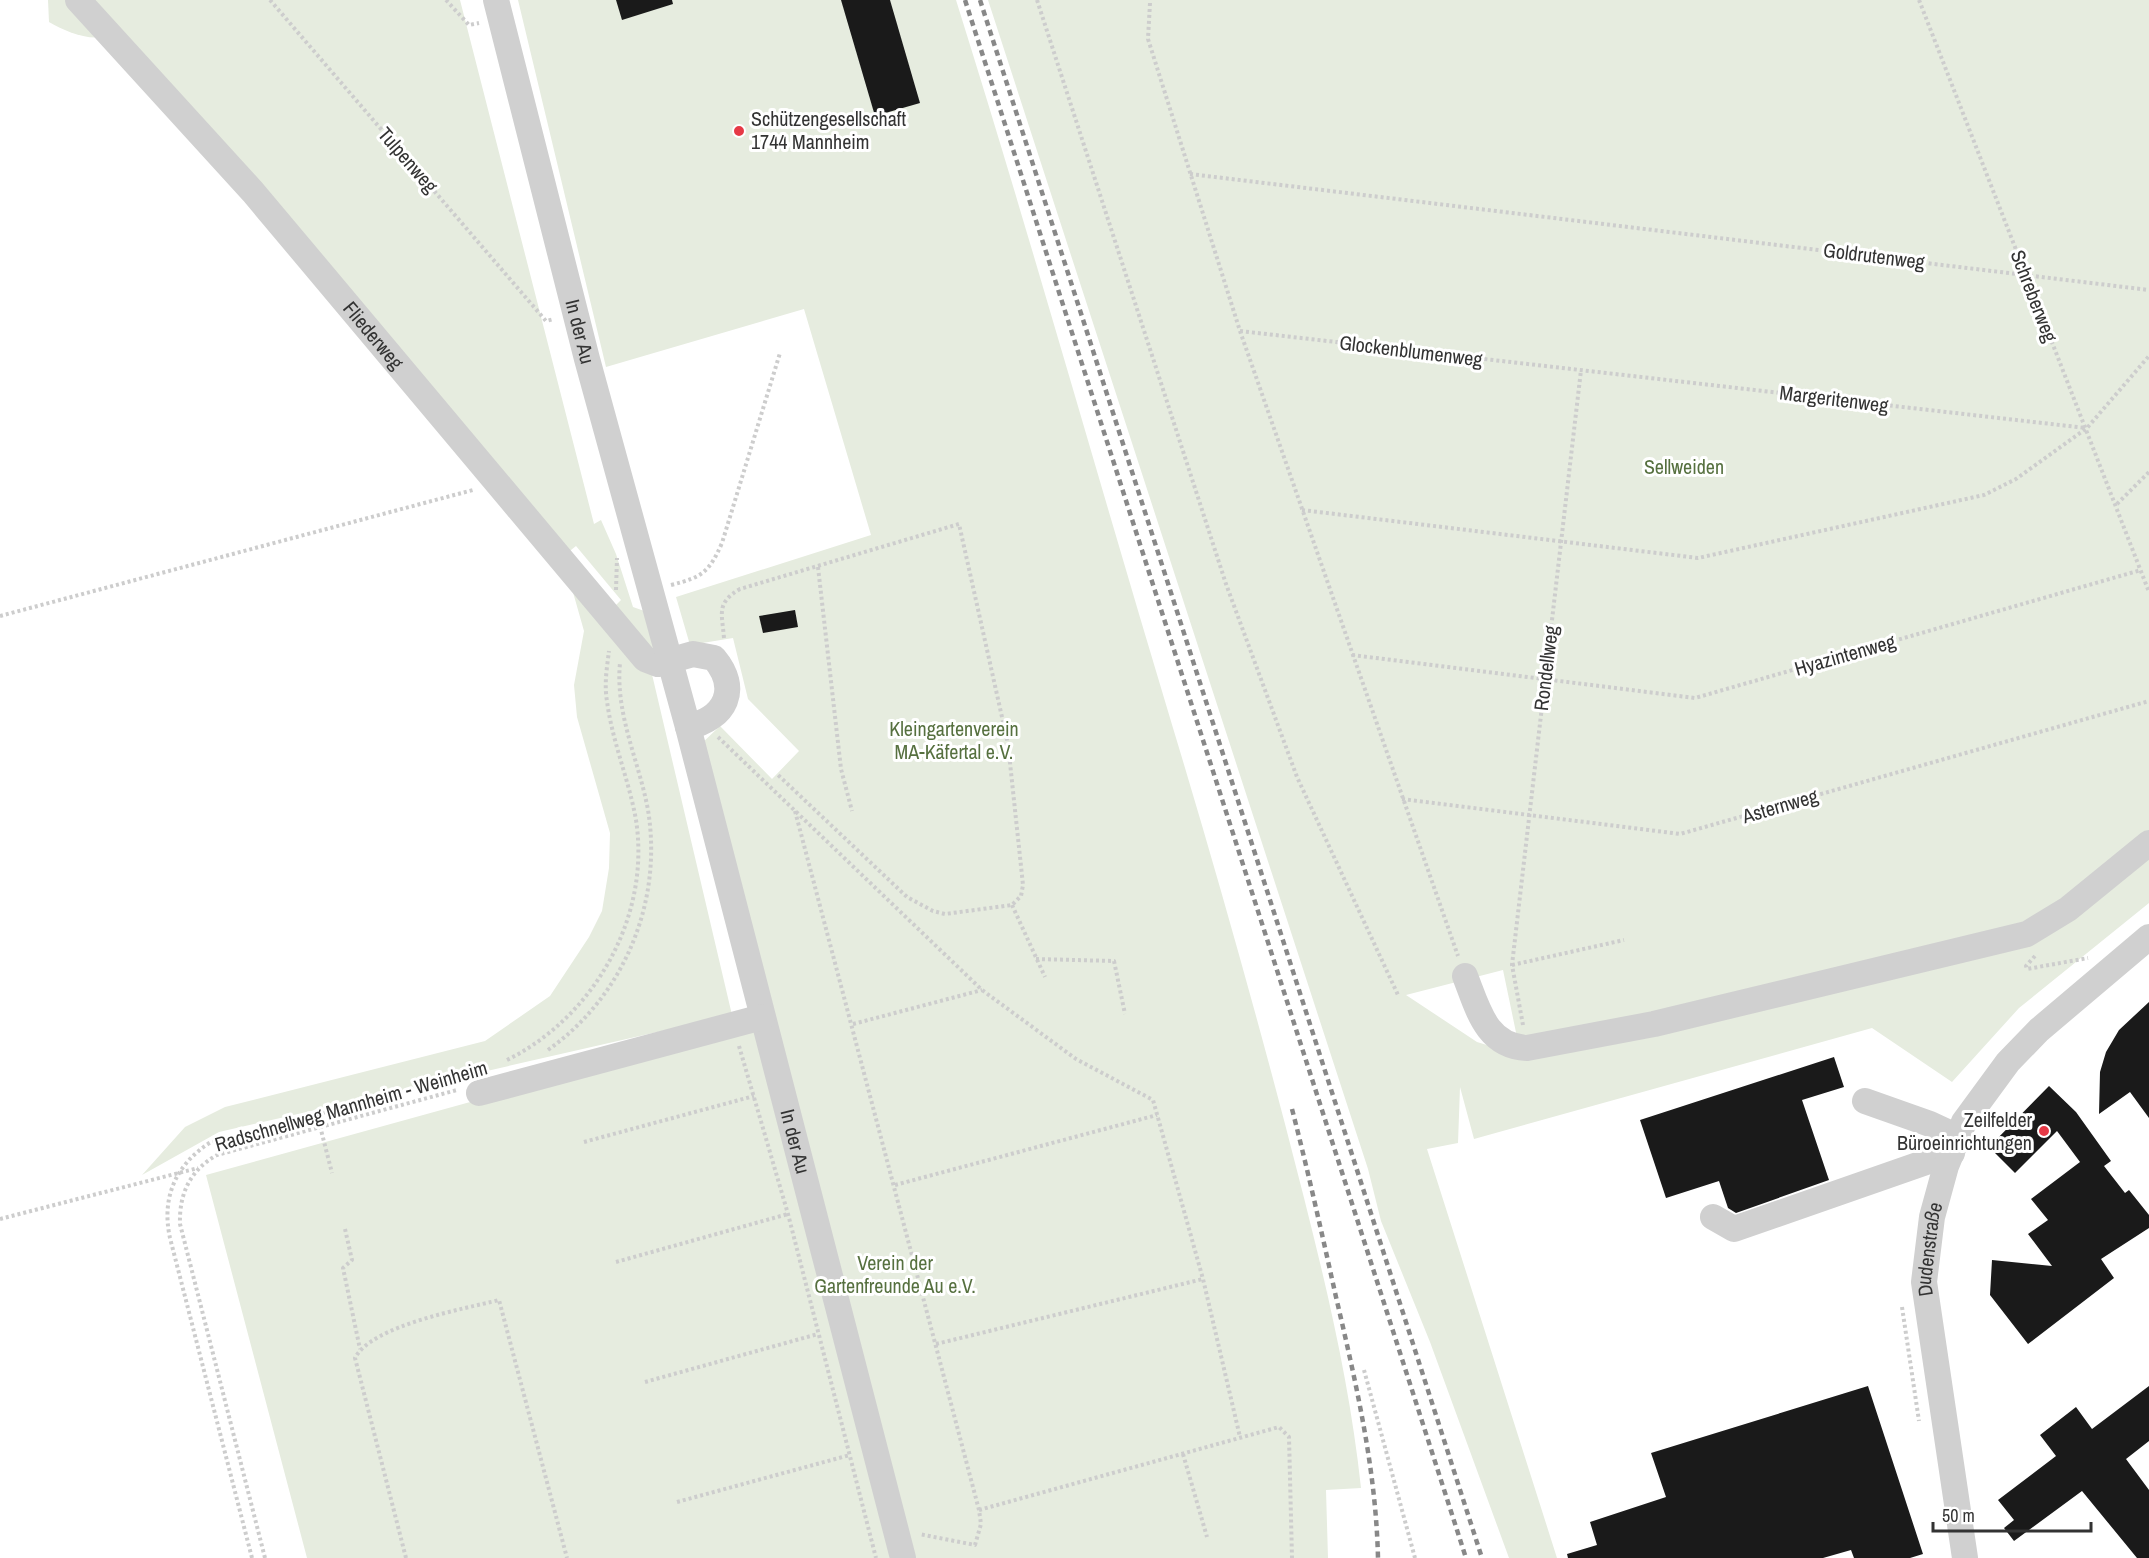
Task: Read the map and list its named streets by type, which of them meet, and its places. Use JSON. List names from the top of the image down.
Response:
{
  "streets": {
    "street": ["In der Au", "Fliederweg", "Dudenstraße"],
    "path": [
      "Tulpenweg",
      "Goldrutenweg",
      "Schreberweg",
      "Glockenblumenweg",
      "Margeritenweg",
      "Hyazintenweg",
      "Rondellweg",
      "Asternweg",
      "Radschnellweg Mannheim - Weinheim"
    ]
  },
  "crossings": [
    ["Goldrutenweg", "Schreberweg"],
    ["Schreberweg", "Margeritenweg"],
    ["Schreberweg", "Hyazintenweg"],
    ["In der Au", "Fliederweg"],
    ["Fliederweg", "Radschnellweg Mannheim - Weinheim"],
    ["Glockenblumenweg", "Margeritenweg"],
    ["Glockenblumenweg", "Rondellweg"],
    ["Margeritenweg", "Rondellweg"],
    ["Hyazintenweg", "Rondellweg"],
    ["Rondellweg", "Asternweg"]
  ],
  "parks": ["Sellweiden", "Kleingartenverein MA-Käfertal e.V.", "Verein der Gartenfreunde Au e.V."],
  "places": ["Schützengesellschaft 1744 Mannheim", "Zeilfelder Büroeinrichtungen"],
  "scale_bar": "50 m"
}
